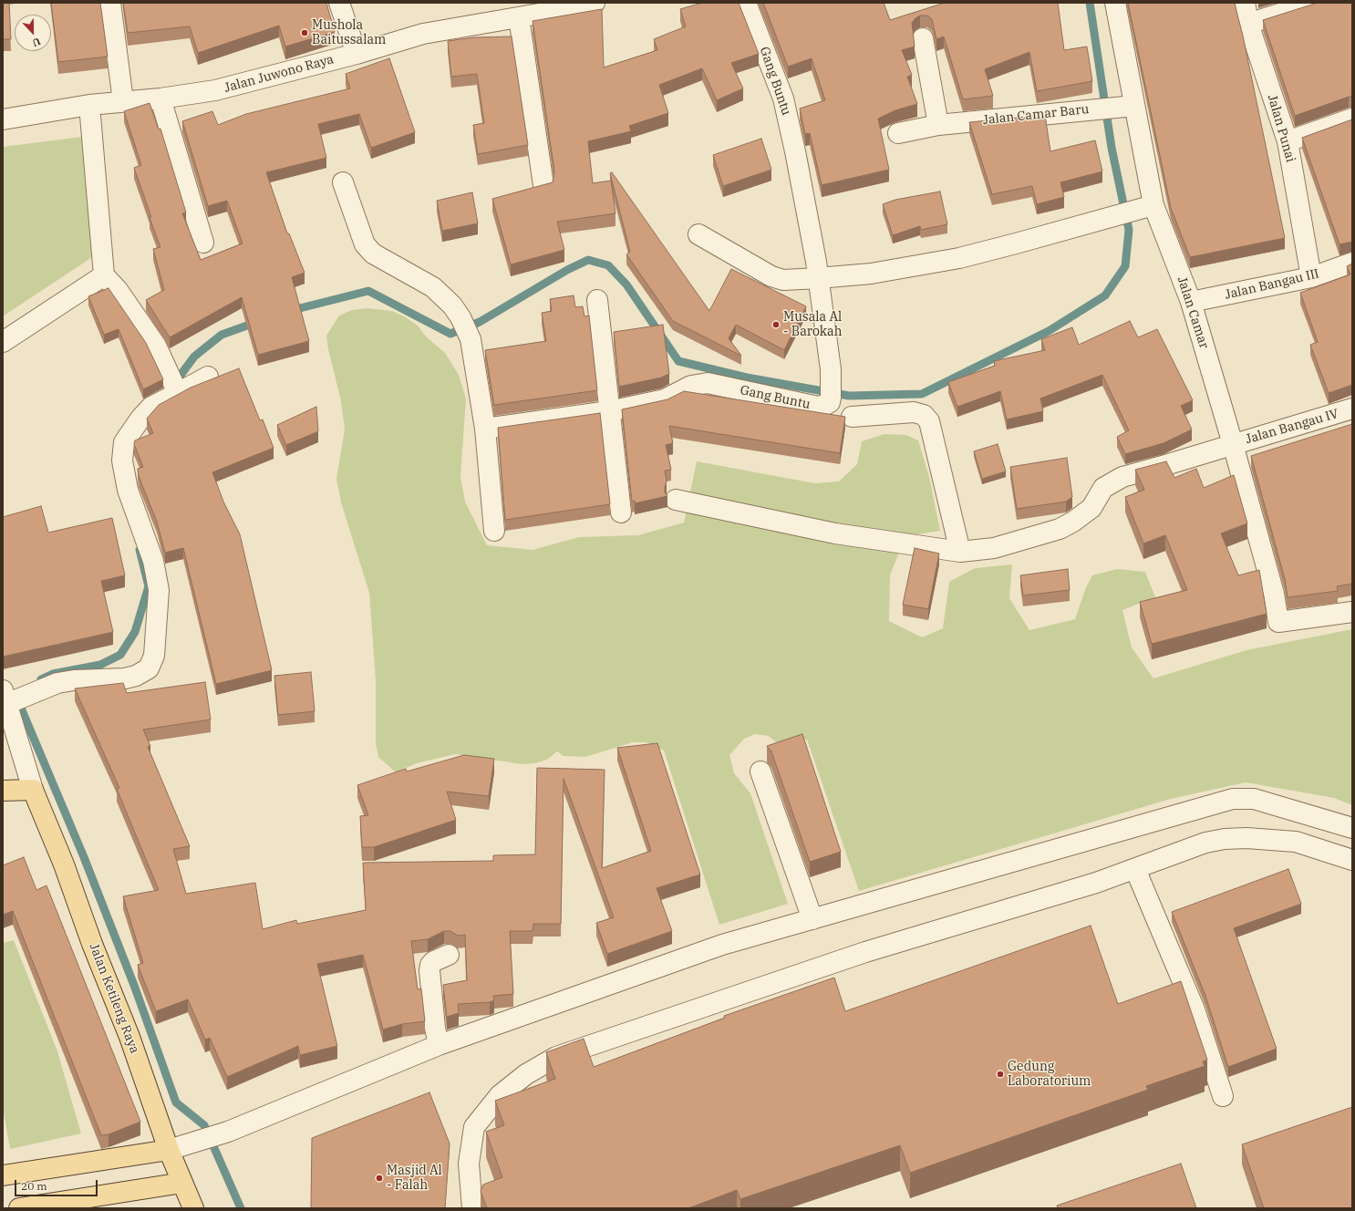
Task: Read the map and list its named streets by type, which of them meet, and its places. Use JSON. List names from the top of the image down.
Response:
{
  "streets": {
    "main road": ["Jalan Ketileng Raya"],
    "street": [
      "Jalan Juwono Raya",
      "Gang Buntu",
      "Jalan Camar Baru",
      "Jalan Punai",
      "Jalan Bangau III",
      "Jalan Camar",
      "Jalan Bangau IV"
    ]
  },
  "crossings": [
    ["Jalan Camar Baru", "Jalan Camar"],
    ["Jalan Punai", "Jalan Bangau III"],
    ["Jalan Bangau III", "Jalan Camar"],
    ["Jalan Camar", "Jalan Bangau IV"]
  ],
  "places": [
    "Mushola Baitussalam",
    "Musala Al - Barokah",
    "Gedung Laboratorium",
    "Masjid Al - Falah"
  ],
  "scale_bar": "20 m",
  "north": "bottom"
}
